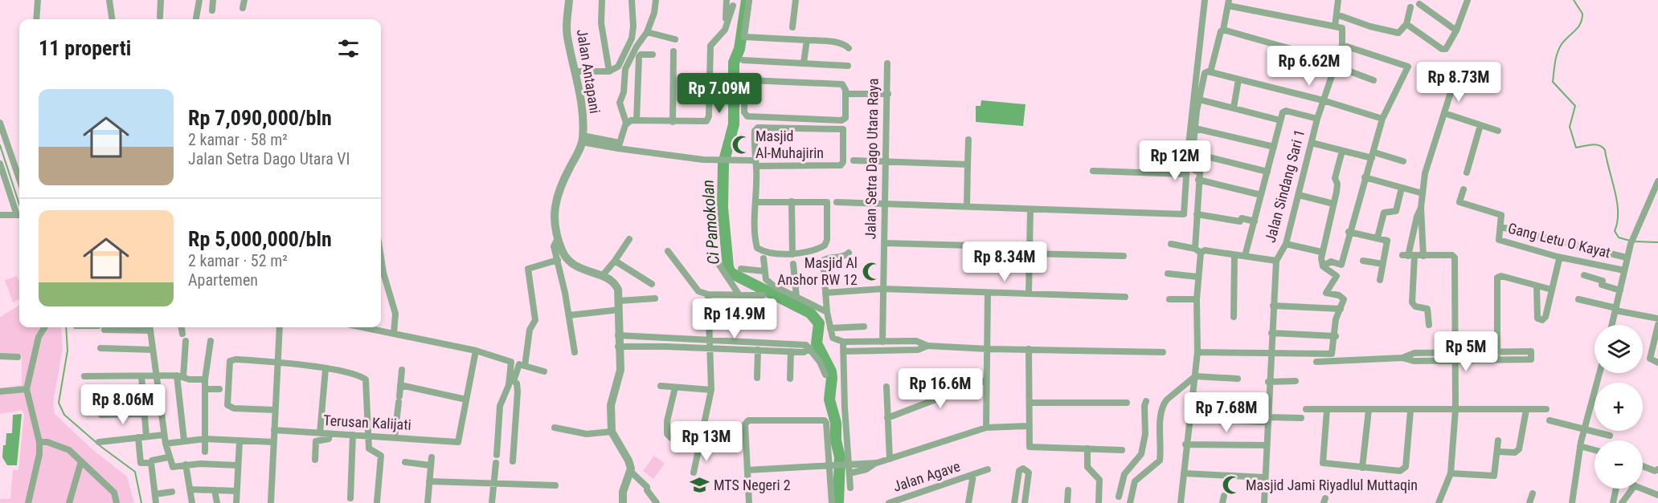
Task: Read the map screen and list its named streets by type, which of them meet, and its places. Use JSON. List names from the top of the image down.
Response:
{
  "streets": {
    "street": [
      "Jalan Antapani",
      "Jalan Setra Dago Utara Raya",
      "Jalan Sindang Sari 1",
      "Gang Letu O Kayat",
      "Terusan Kalijati",
      "Jalan Agave"
    ]
  },
  "water": ["Ci Pamokolan"],
  "places": {
    "mosque": ["Masjid Al-Muhajirin", "Masjid Al Anshor RW 12", "Masjid Jami Riyadlul Muttaqin"],
    "school or university": ["MTS Negeri 2"]
  },
  "page": {
    "heading": "11 properti",
    "price": [
      "Rp 6.62M",
      "Rp 8.73M",
      "Rp 7.09M",
      "Rp 12M",
      "Rp 8.34M",
      "Rp 14.9M",
      "Rp 5M",
      "Rp 16.6M",
      "Rp 8.06M",
      "Rp 7.68M",
      "Rp 13M"
    ],
    "list": [
      {
        "name": "Rp 7,090,000/bln",
        "note": "2 kamar · 58 m² · Jalan Setra Dago Utara VI"
      },
      {
        "name": "Rp 5,000,000/bln",
        "note": "2 kamar · 52 m² · Apartemen"
      }
    ],
    "map_buttons": ["+", "−"]
  }
}
